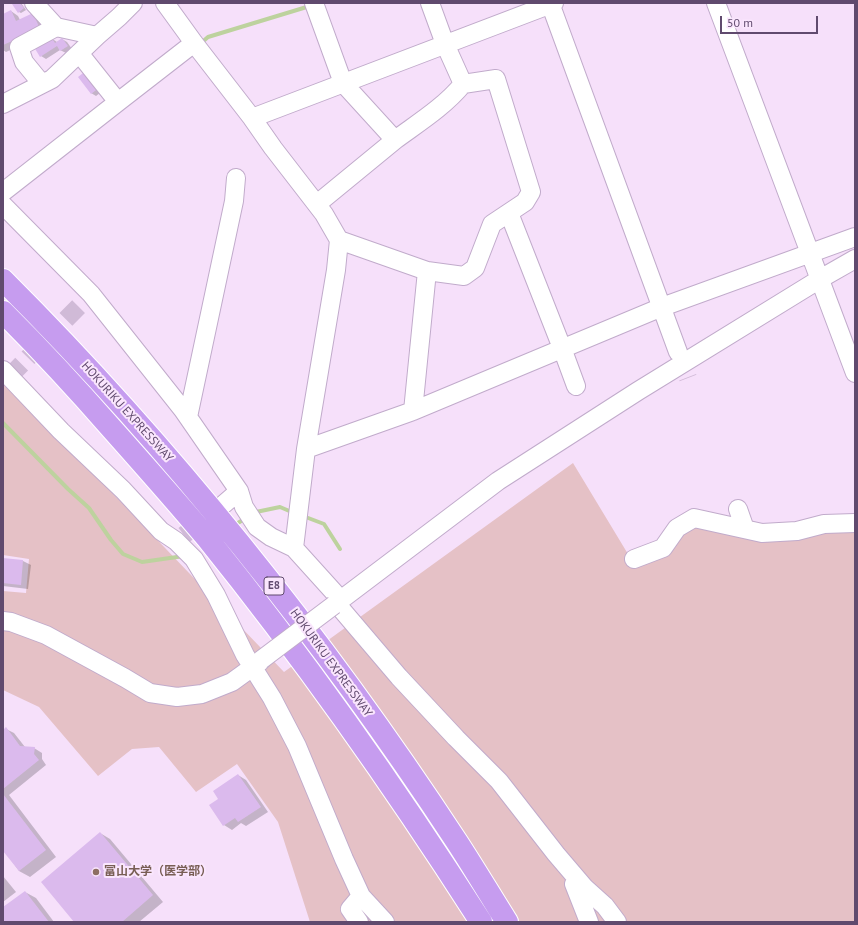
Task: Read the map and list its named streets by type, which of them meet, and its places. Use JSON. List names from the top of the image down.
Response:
{
  "streets": {
    "highway": ["HOKURIKU EXPRESSWAY", "E8"]
  },
  "places": ["富山大学（医学部）"],
  "scale_bar": "50 m"
}
